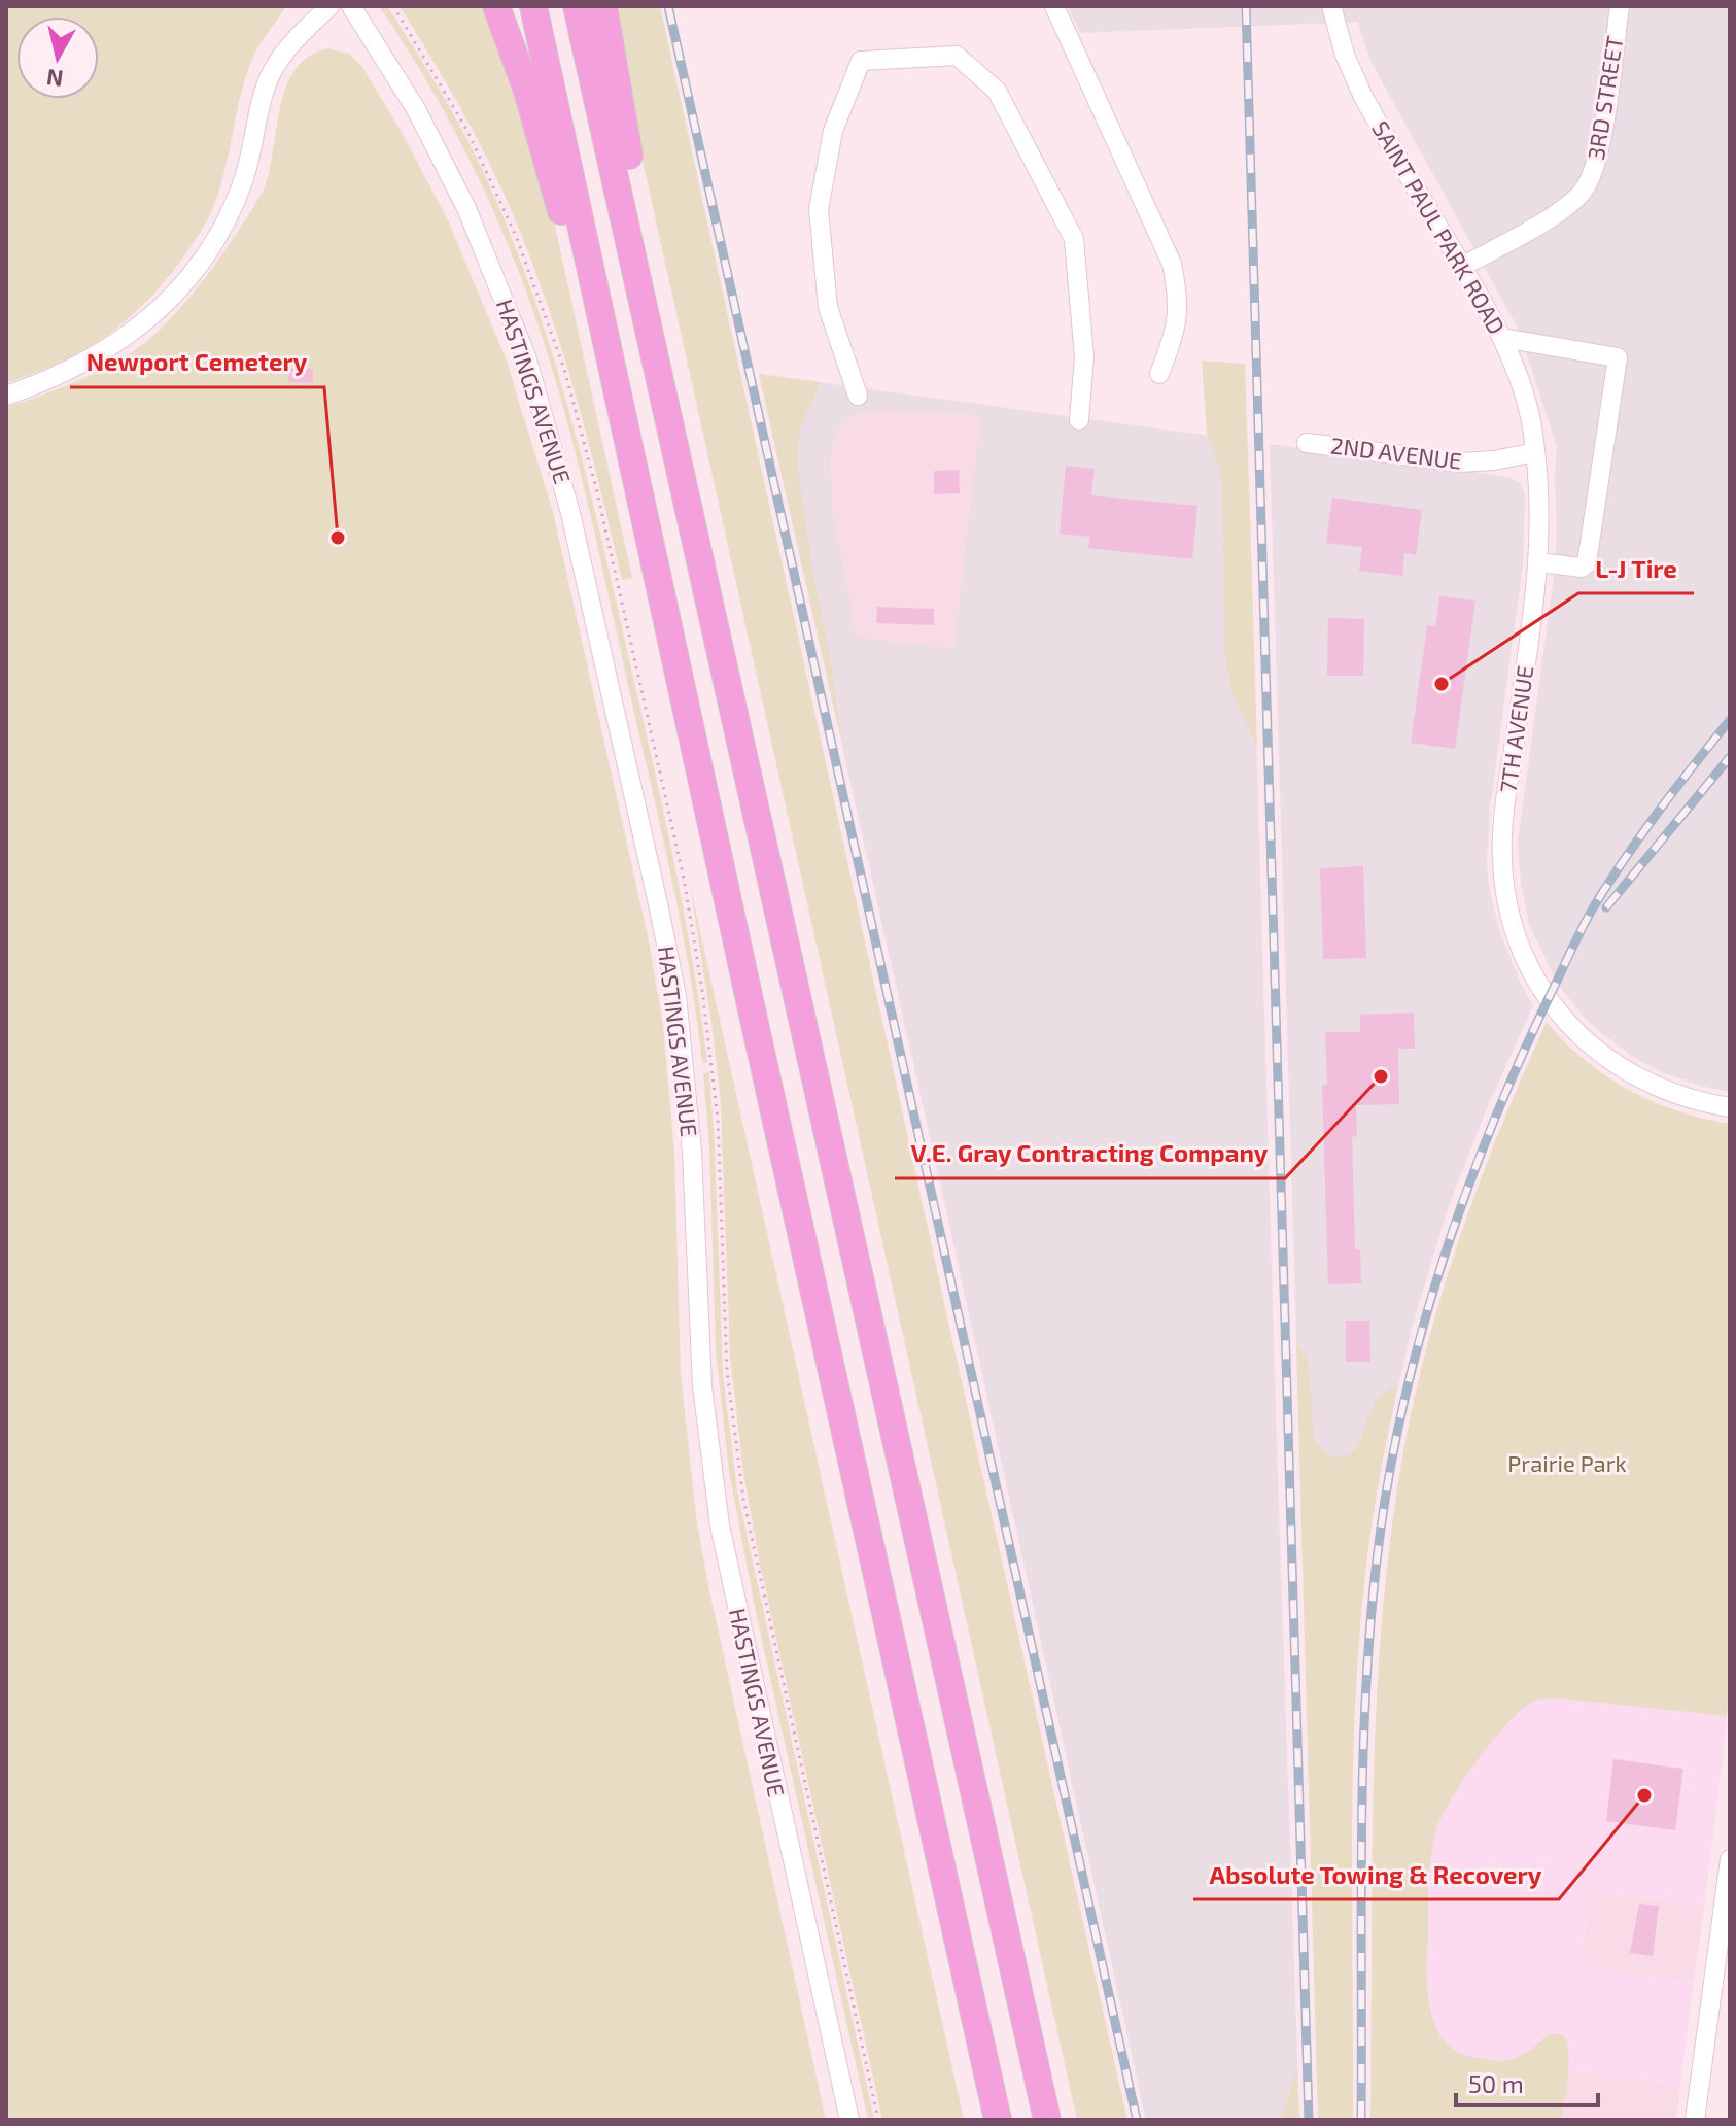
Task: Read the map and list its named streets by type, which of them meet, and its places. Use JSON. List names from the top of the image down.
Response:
{
  "streets": {
    "street": [
      "3RD STREET",
      "SAINT PAUL PARK ROAD",
      "HASTINGS AVENUE",
      "2ND AVENUE",
      "7TH AVENUE"
    ]
  },
  "crossings": [
    ["3RD STREET", "SAINT PAUL PARK ROAD"],
    ["SAINT PAUL PARK ROAD", "2ND AVENUE"],
    ["SAINT PAUL PARK ROAD", "7TH AVENUE"],
    ["2ND AVENUE", "7TH AVENUE"]
  ],
  "parks": ["Prairie Park"],
  "places": [
    "Newport Cemetery",
    "L-J Tire",
    "V.E. Gray Contracting Company",
    "Absolute Towing & Recovery"
  ],
  "scale_bar": "50 m",
  "north": "bottom"
}
